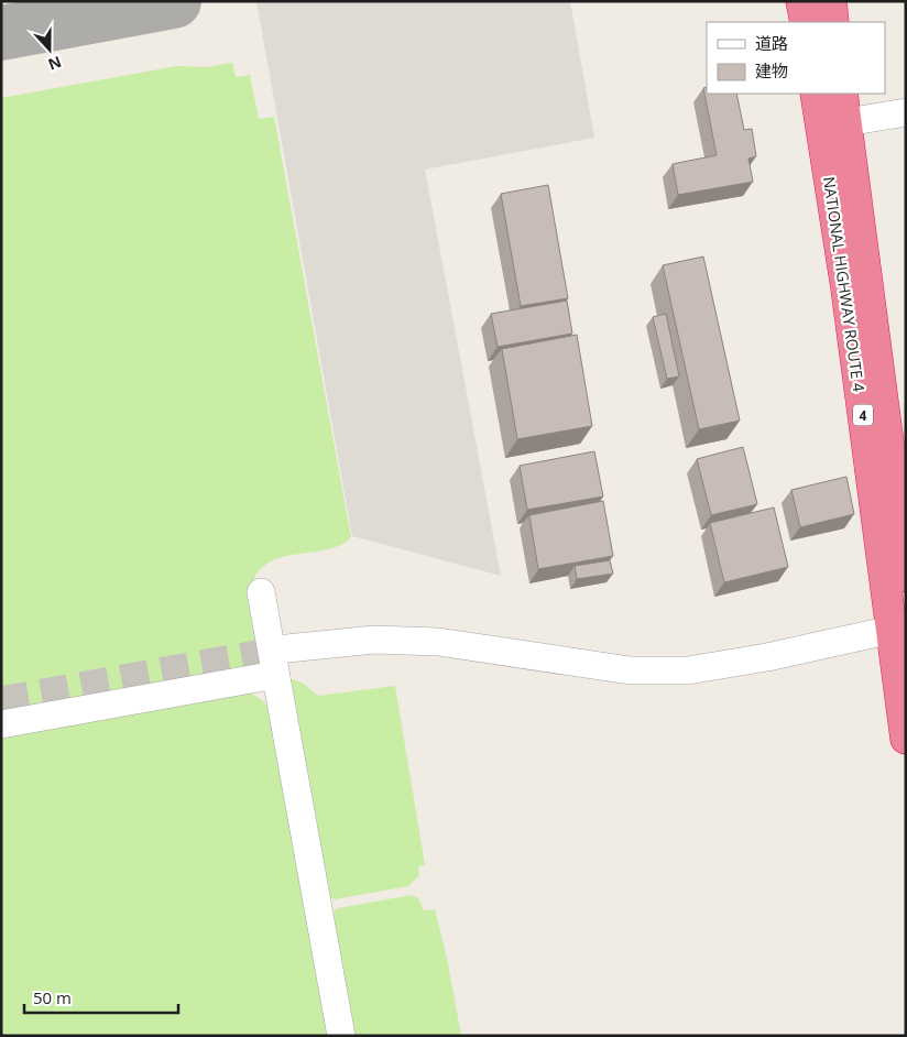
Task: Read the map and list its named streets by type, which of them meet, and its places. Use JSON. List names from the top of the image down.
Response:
{
  "streets": {
    "highway": ["NATIONAL HIGHWAY ROUTE 4", "4"]
  },
  "legend": ["道路", "建物"],
  "scale_bar": "50 m",
  "north": "bottom"
}
